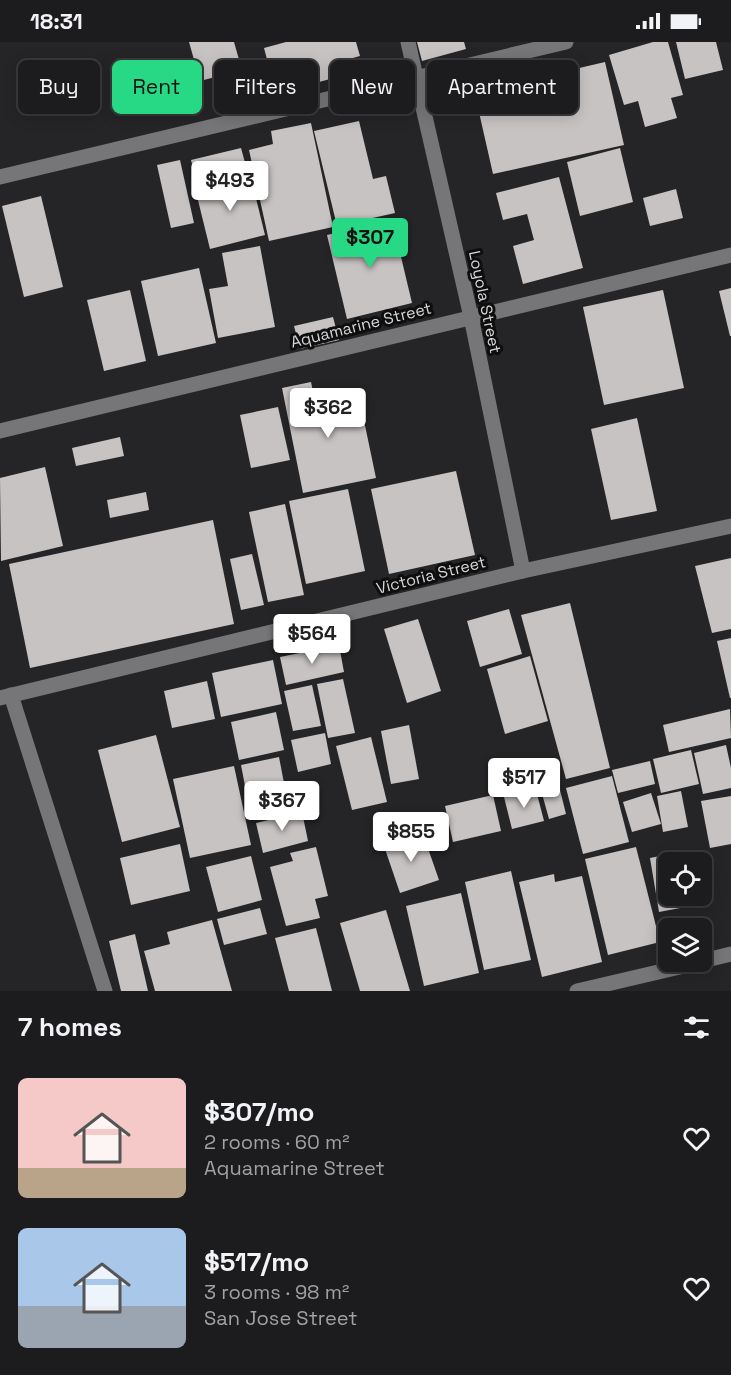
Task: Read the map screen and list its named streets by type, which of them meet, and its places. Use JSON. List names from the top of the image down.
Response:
{
  "streets": {
    "street": ["Loyola Street", "Aquamarine Street", "Victoria Street"]
  },
  "crossings": [
    ["Loyola Street", "Aquamarine Street"],
    ["Loyola Street", "Victoria Street"]
  ],
  "page": {
    "status": "18:31",
    "chip": [
      "Buy",
      "Rent",
      "Filters",
      "New",
      "Apartment"
    ],
    "price": [
      "$493",
      "$307",
      "$362",
      "$564",
      "$517",
      "$367",
      "$855"
    ],
    "heading": "7 homes",
    "list": [
      {
        "name": "$307/mo",
        "note": "2 rooms · 60 m² · Aquamarine Street"
      },
      {
        "name": "$517/mo",
        "note": "3 rooms · 98 m² · San Jose Street"
      }
    ]
  }
}
